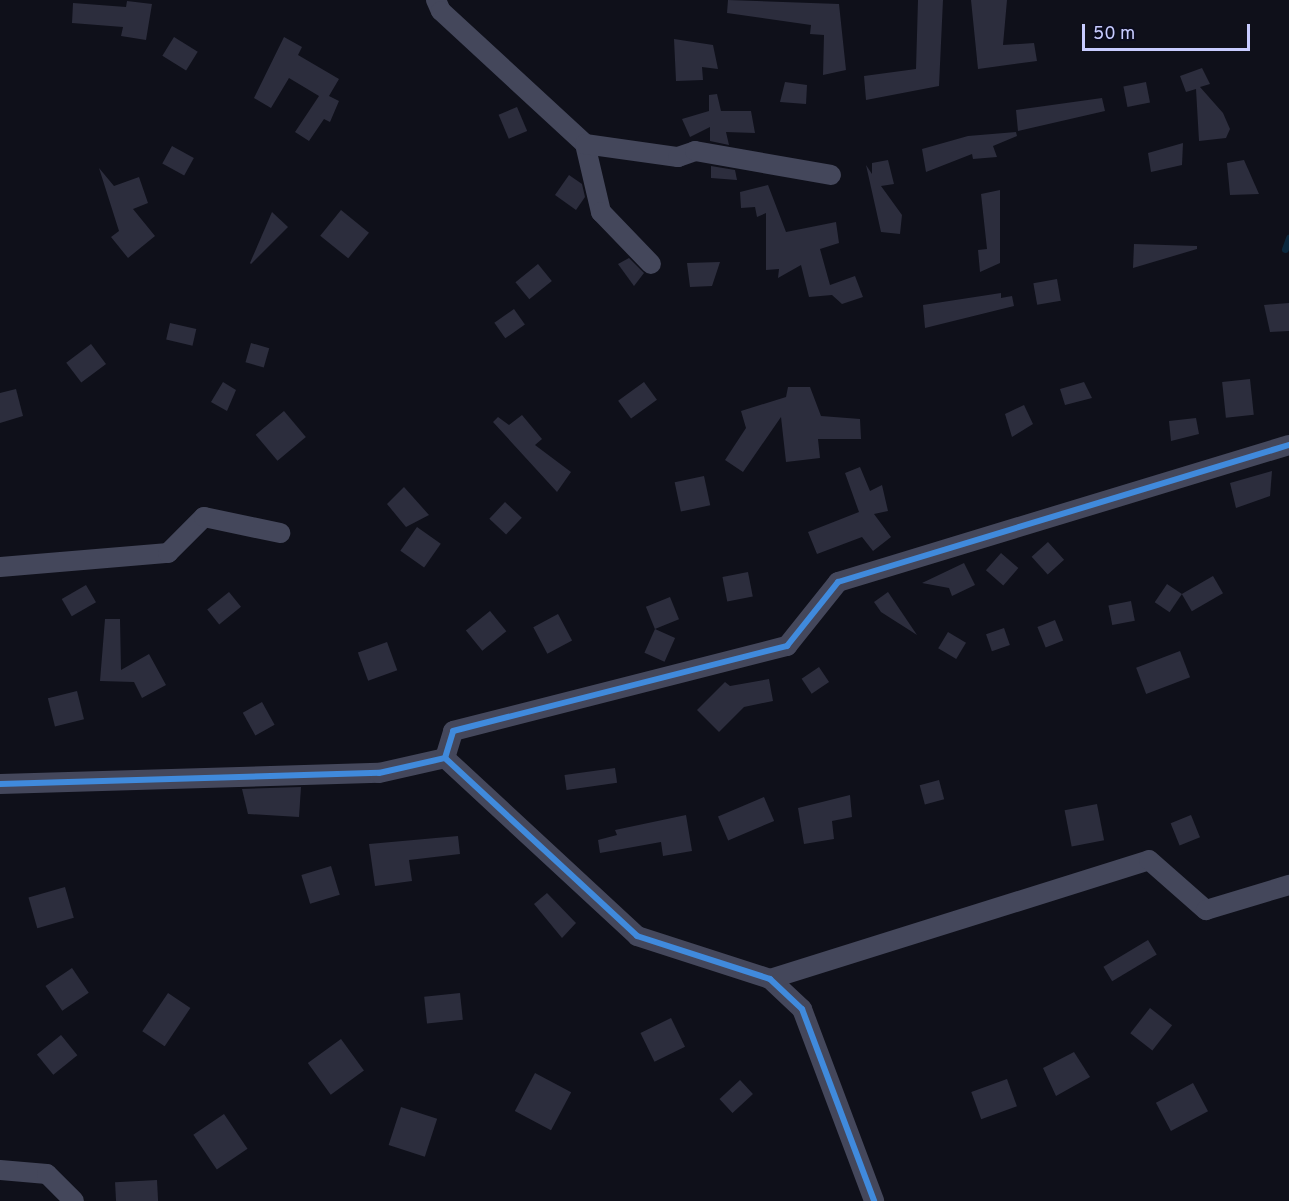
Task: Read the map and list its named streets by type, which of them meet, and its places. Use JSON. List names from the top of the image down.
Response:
{
  "scale_bar": "50 m"
}
